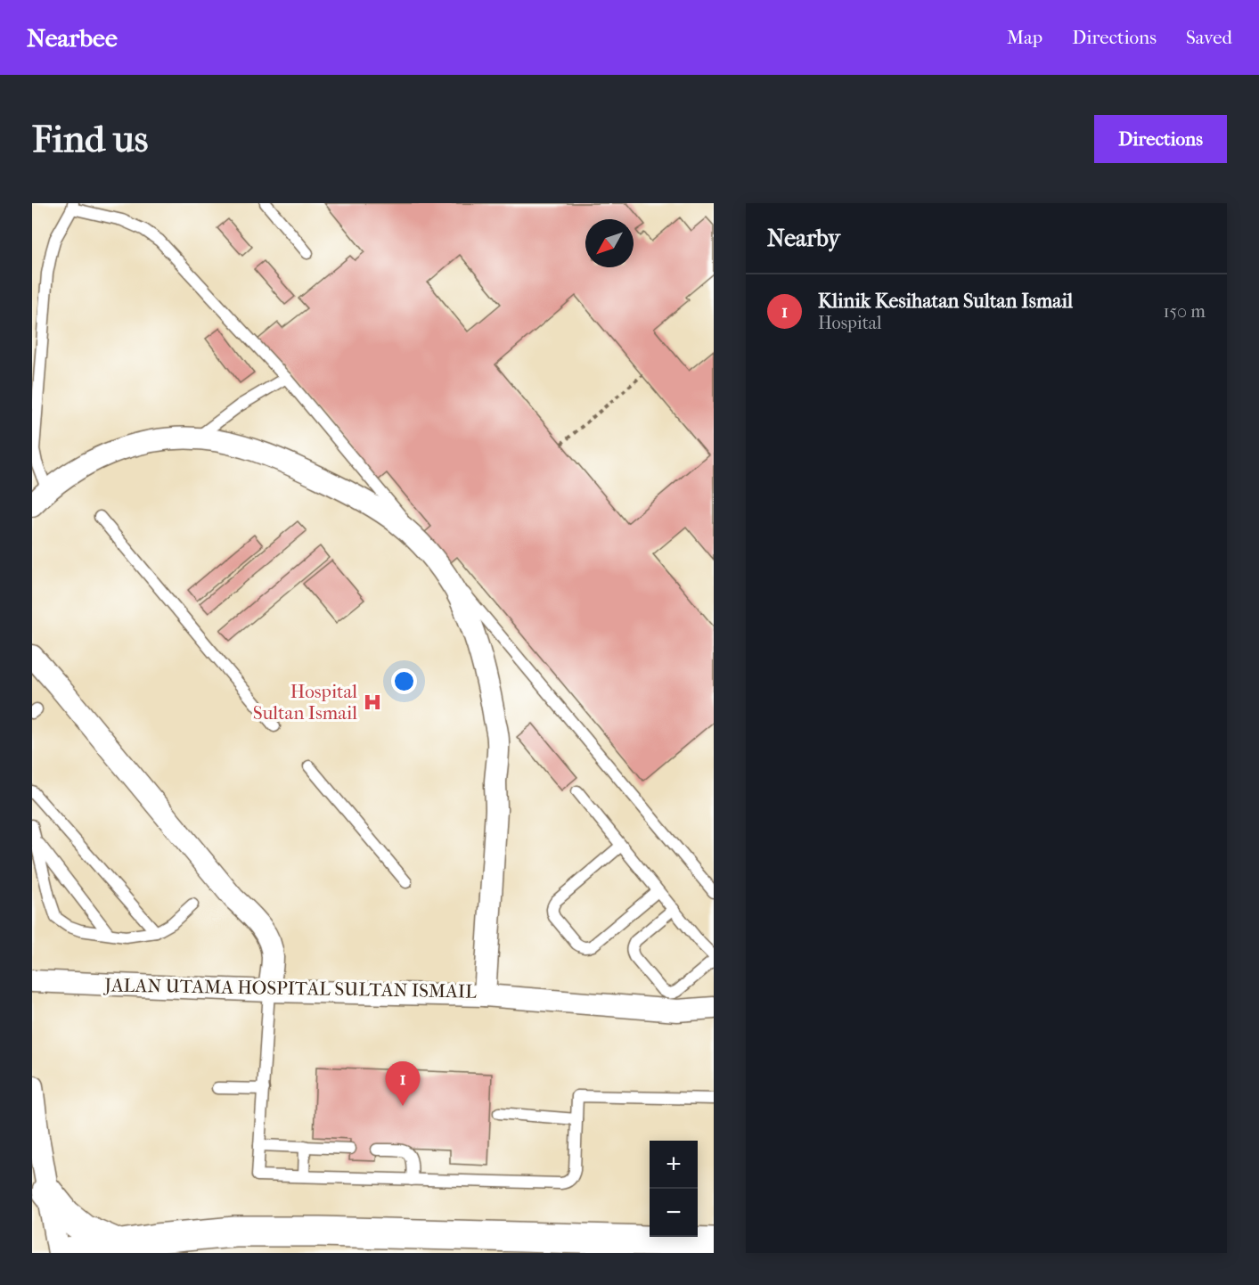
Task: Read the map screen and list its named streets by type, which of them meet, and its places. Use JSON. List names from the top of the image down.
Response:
{
  "streets": {
    "street": ["JALAN UTAMA HOSPITAL SULTAN ISMAIL"]
  },
  "places": {
    "hospital": ["Hospital Sultan Ismail"]
  },
  "north": "bottom left",
  "page": {
    "header": "Nearbee",
    "nav": ["Map", "Directions", "Saved"],
    "buttons": "Directions",
    "title": "Find us",
    "heading": "Nearby",
    "list": [
      {
        "mark": "1",
        "name": "Klinik Kesihatan Sultan Ismail",
        "note": "Hospital",
        "value": "150 m"
      }
    ],
    "pins": "1",
    "map_buttons": ["+", "−"]
  }
}
